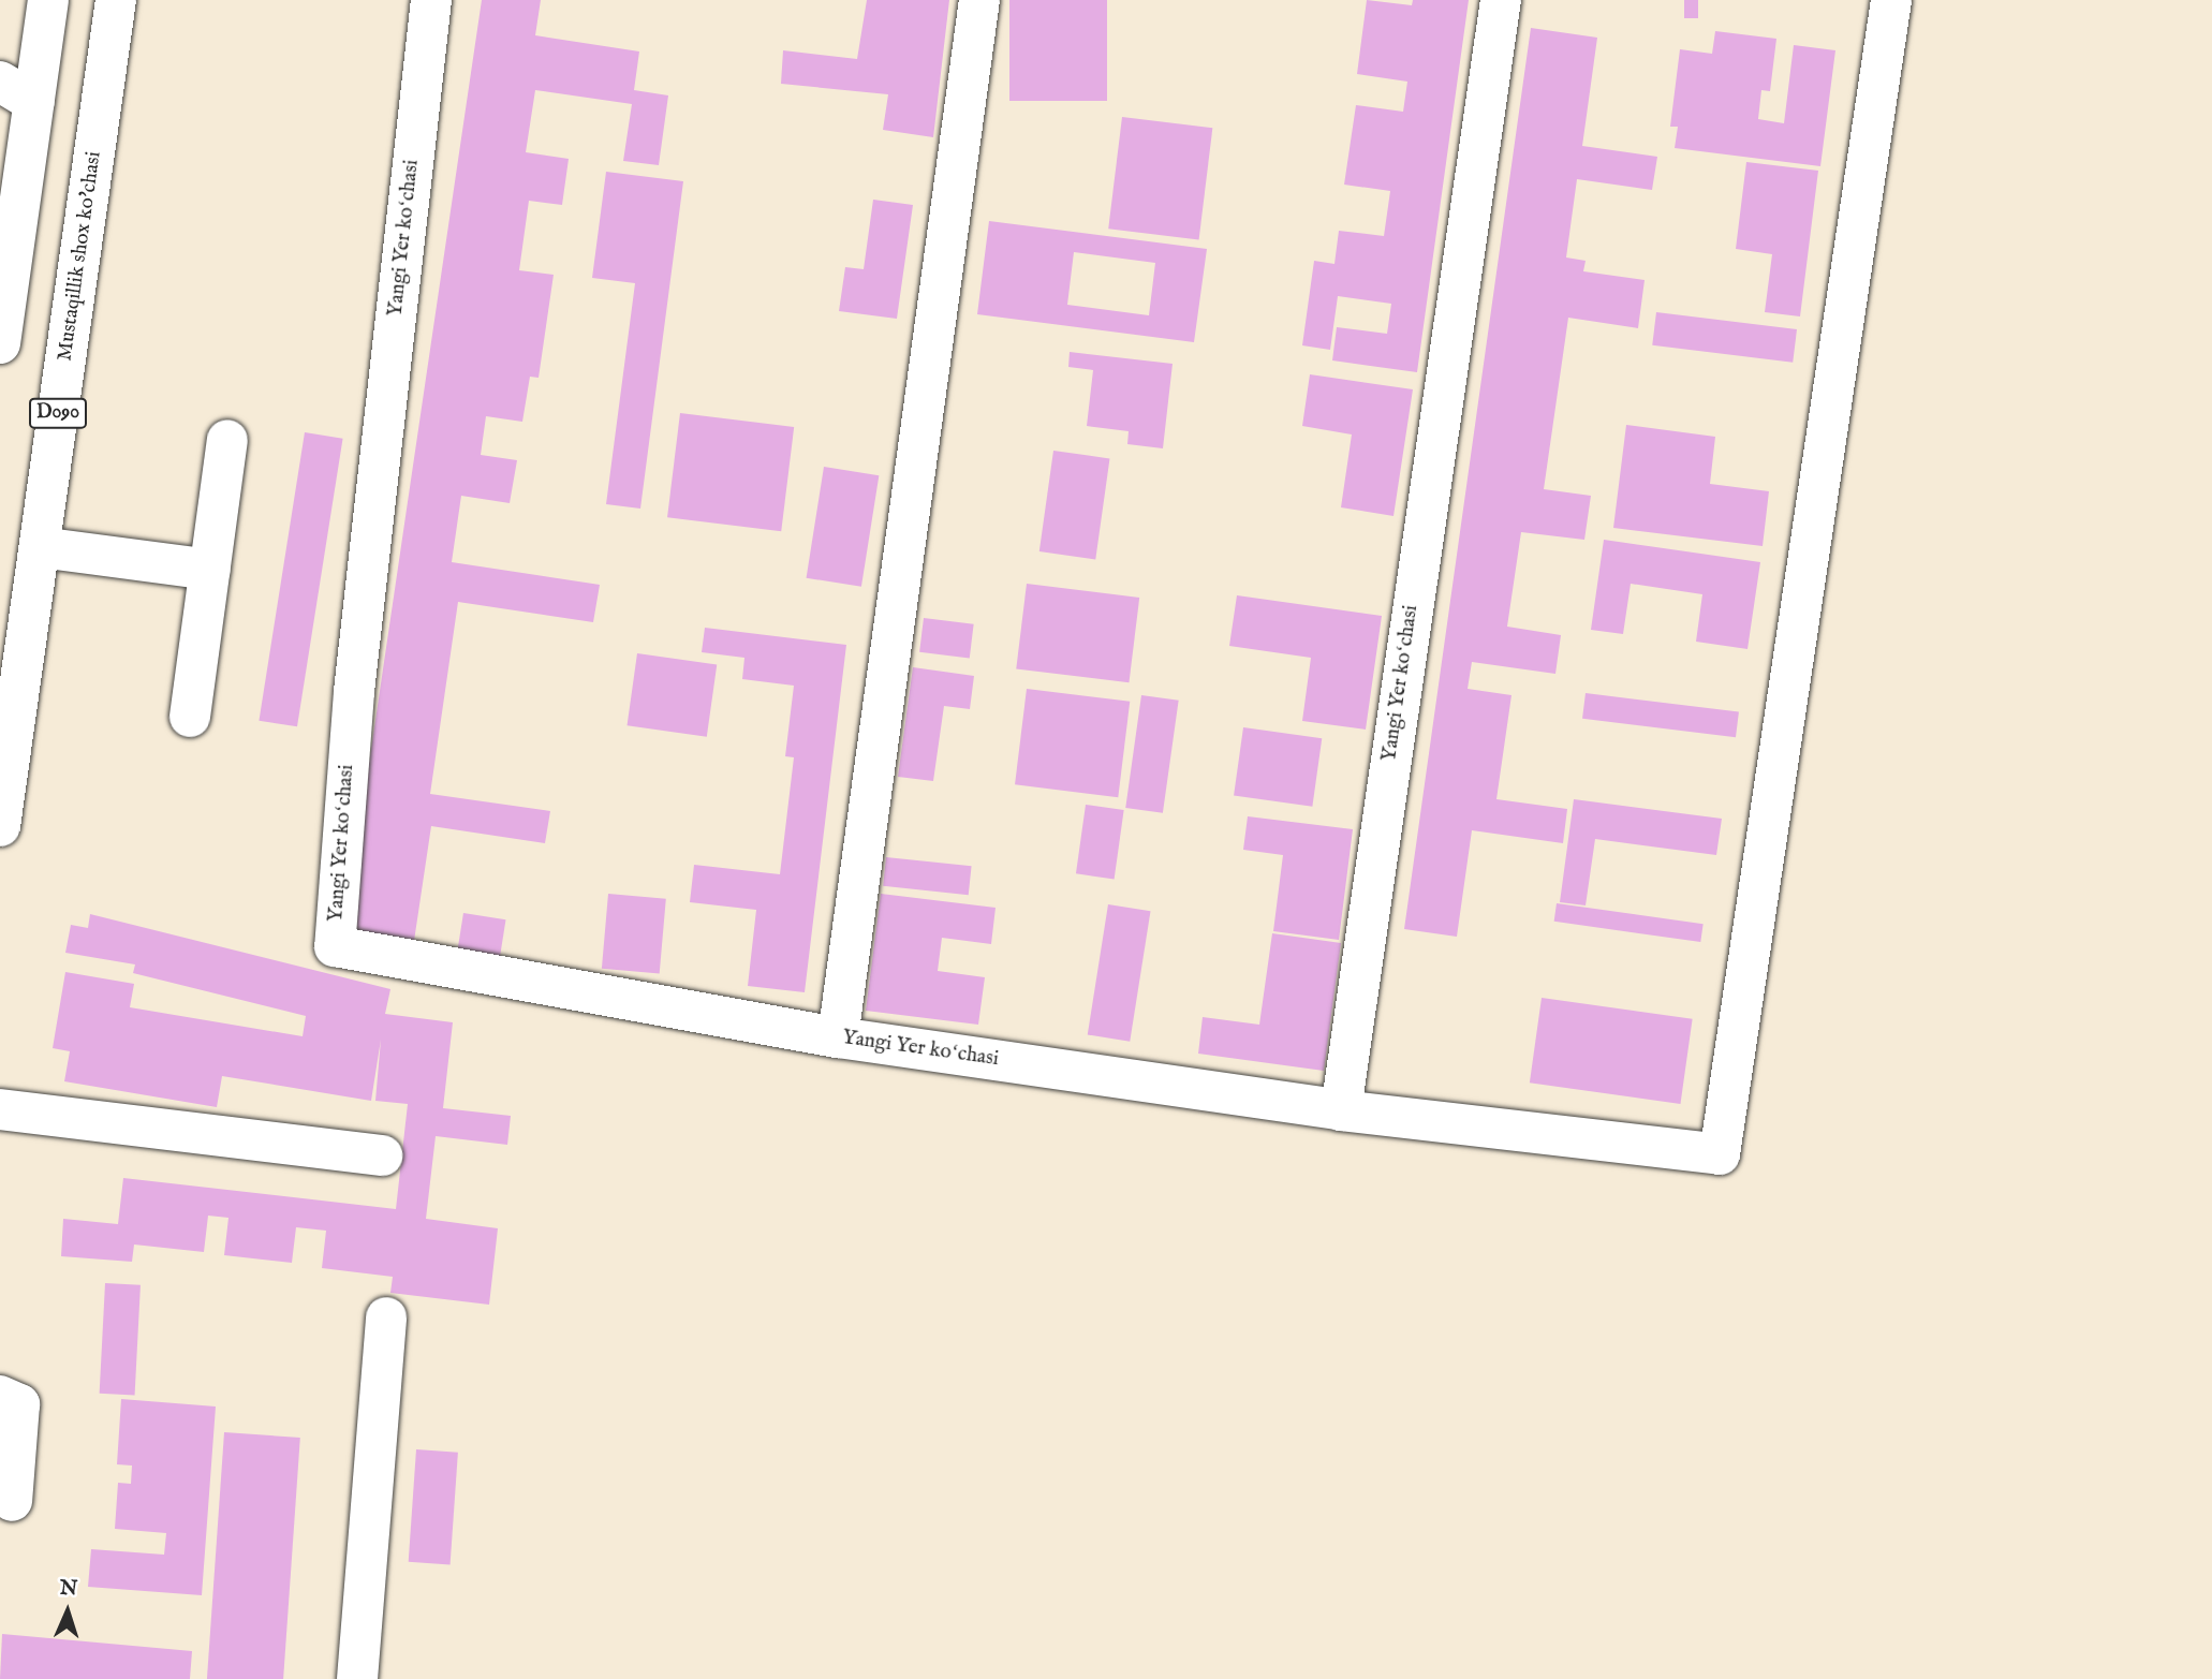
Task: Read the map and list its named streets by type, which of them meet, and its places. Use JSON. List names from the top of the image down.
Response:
{
  "streets": {
    "street": ["Yangi Yer koʻchasi", "Mustaqillik shox ko'chasi", "D090"]
  },
  "north": "top"
}
